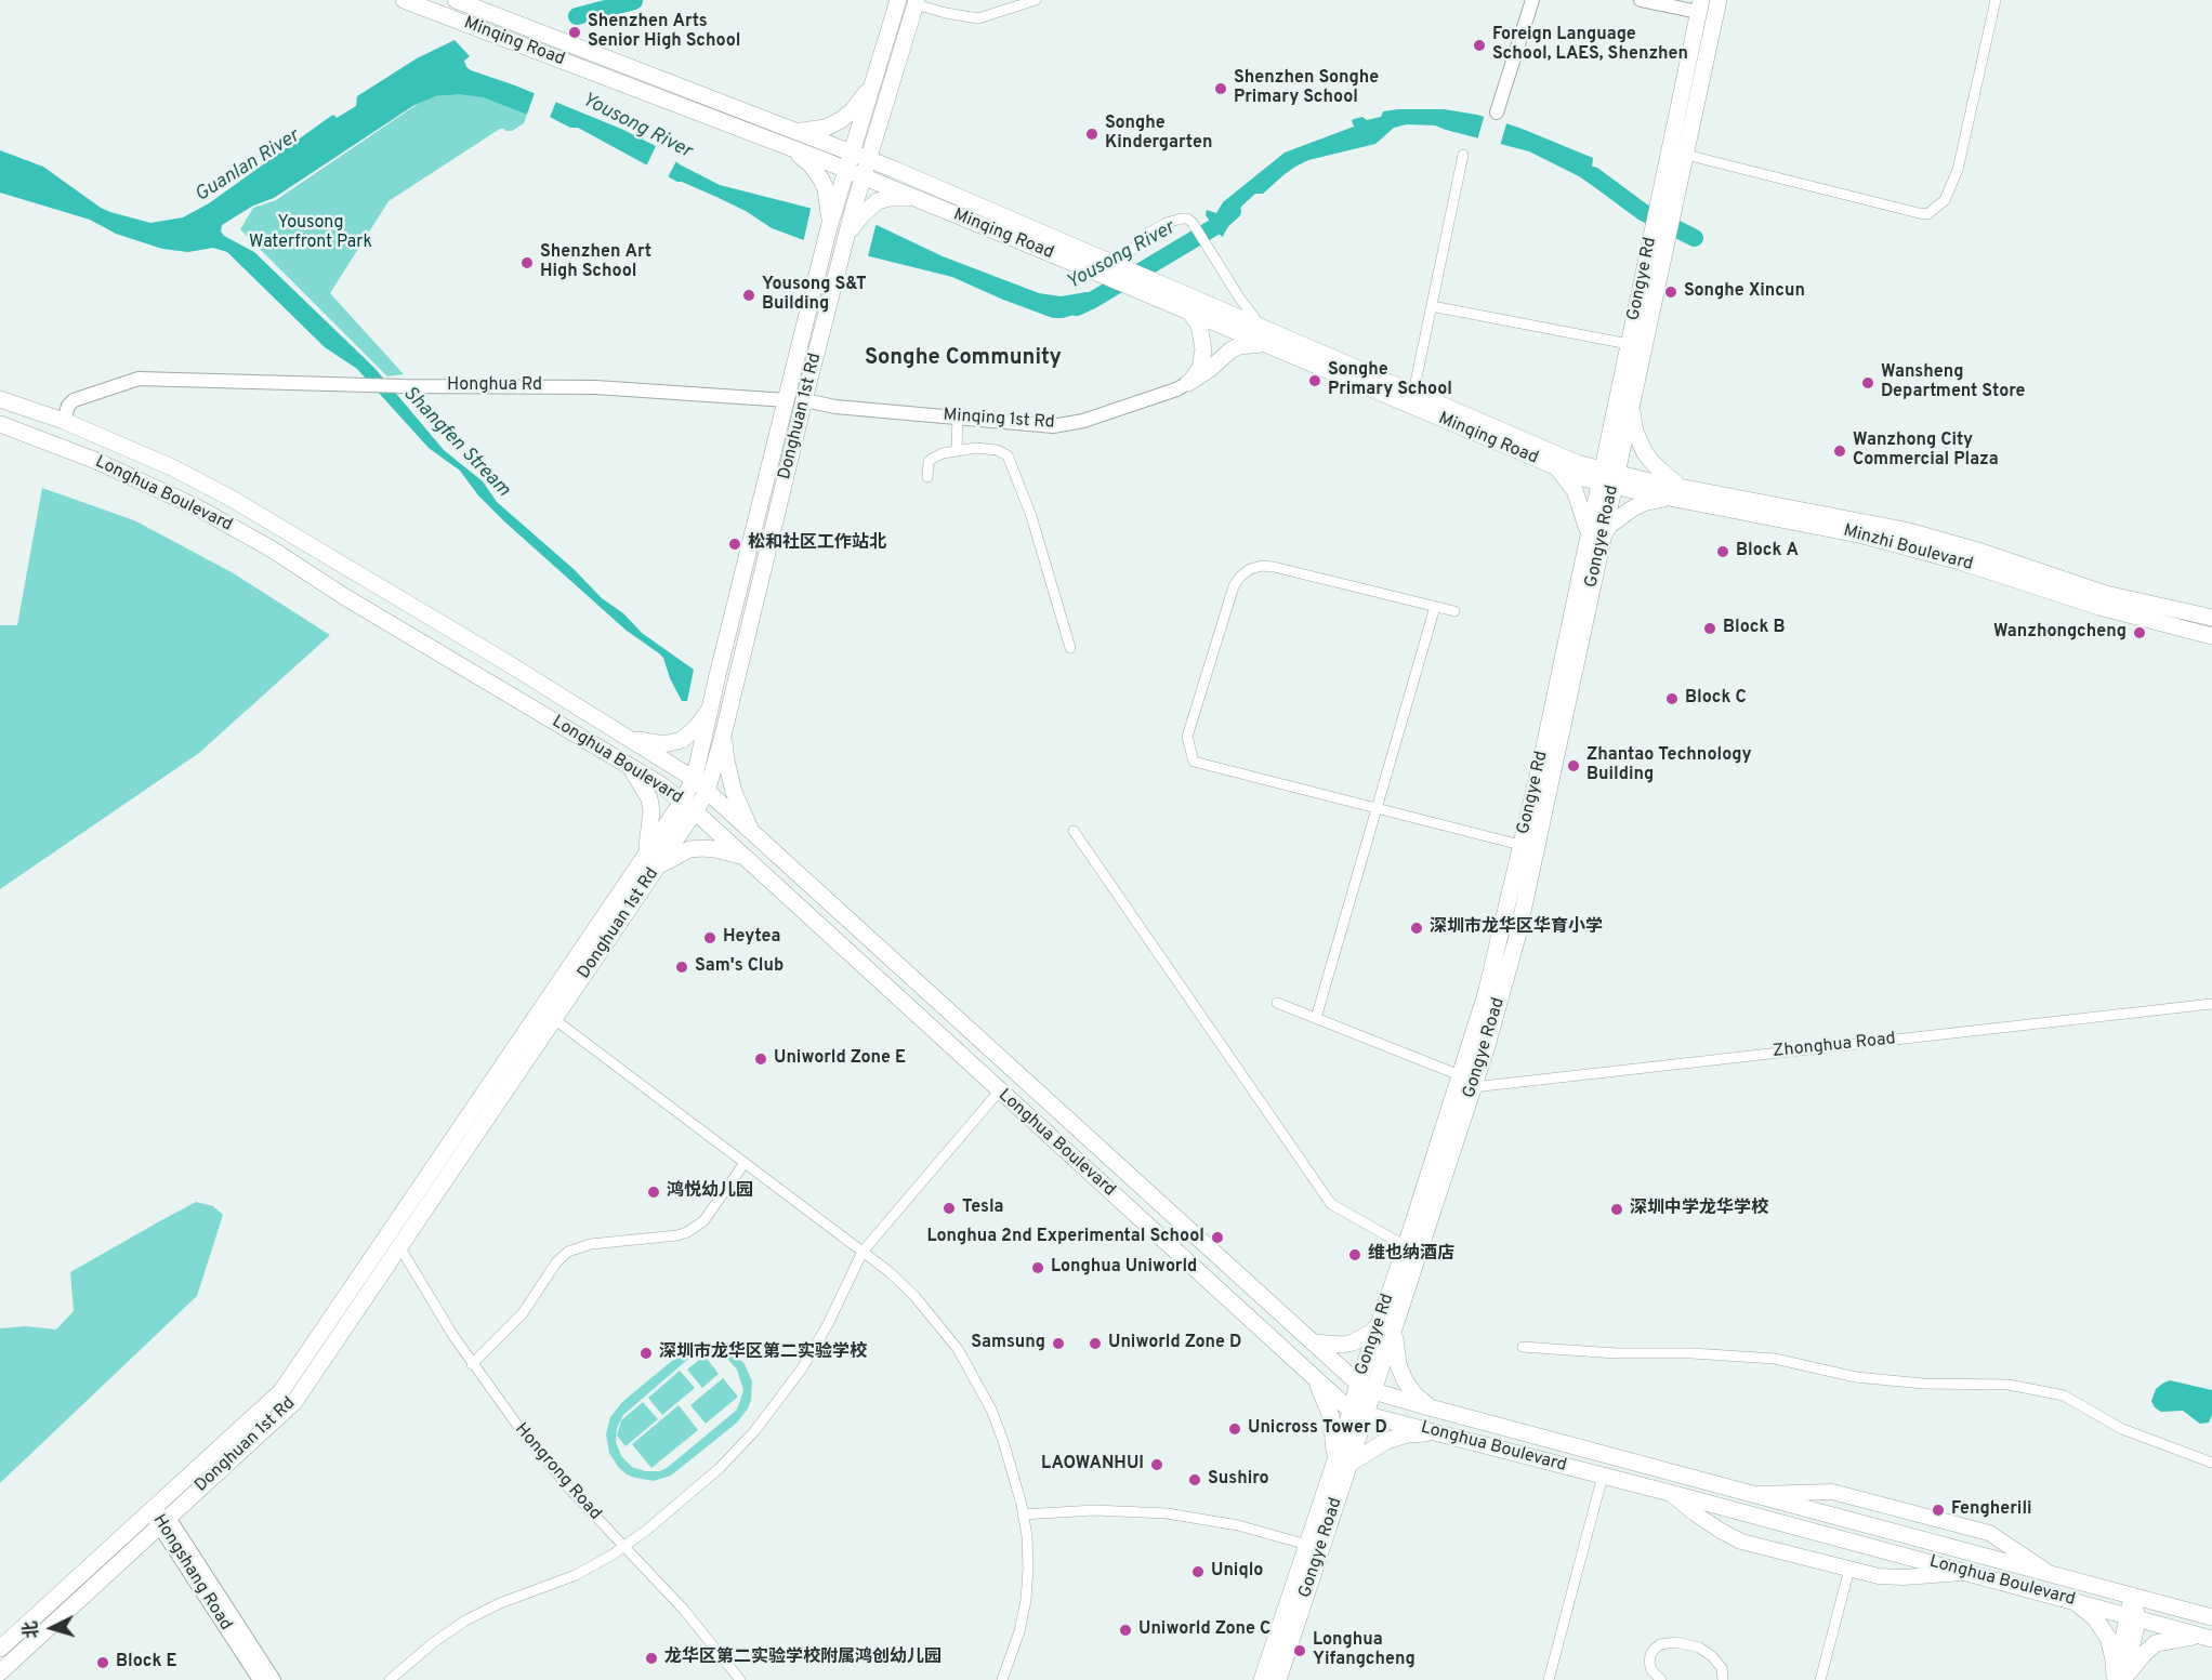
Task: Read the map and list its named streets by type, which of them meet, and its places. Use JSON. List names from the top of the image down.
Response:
{
  "streets": {
    "main road": [
      "Minqing Road",
      "Gongye Rd",
      "Donghuan 1st Rd",
      "Longhua Boulevard",
      "Gongye Road",
      "Minzhi Boulevard"
    ],
    "street": [
      "Honghua Rd",
      "Minqing 1st Rd",
      "Zhonghua Road",
      "Hongrong Road",
      "Hongshang Road"
    ]
  },
  "crossings": [
    ["Minqing Road", "Gongye Rd"],
    ["Minqing Road", "Donghuan 1st Rd"],
    ["Minqing Road", "Gongye Road"],
    ["Minqing Road", "Minzhi Boulevard"],
    ["Gongye Rd", "Longhua Boulevard"],
    ["Gongye Rd", "Gongye Road"],
    ["Gongye Rd", "Minzhi Boulevard"],
    ["Honghua Rd", "Donghuan 1st Rd"],
    ["Honghua Rd", "Longhua Boulevard"],
    ["Donghuan 1st Rd", "Minqing 1st Rd"],
    ["Donghuan 1st Rd", "Longhua Boulevard"],
    ["Donghuan 1st Rd", "Hongrong Road"],
    ["Donghuan 1st Rd", "Hongshang Road"],
    ["Longhua Boulevard", "Gongye Road"],
    ["Gongye Road", "Minzhi Boulevard"],
    ["Gongye Road", "Zhonghua Road"]
  ],
  "districts": ["Songhe Community"],
  "water": ["Yousong River", "Guanlan River", "Shangfen Stream"],
  "parks": ["Yousong Waterfront Park"],
  "places": [
    "Shenzhen Arts Senior High School",
    "Foreign Language School, LAES, Shenzhen",
    "Shenzhen Songhe Primary School",
    "Songhe Kindergarten",
    "Shenzhen Art High School",
    "Songhe Xincun",
    "Yousong S&T Building",
    "Songhe Primary School",
    "Wansheng Department Store",
    "Wanzhong City Commercial Plaza",
    "松和社区工作站北",
    "Block A",
    "Block B",
    "Wanzhongcheng",
    "Block C",
    "Zhantao Technology Building",
    "深圳市龙华区华育小学",
    "Heytea",
    "Sam's Club",
    "Uniworld Zone E",
    "鸿悦幼儿园",
    "Tesla",
    "深圳中学龙华学校",
    "Longhua 2nd Experimental School",
    "维也纳酒店",
    "Longhua Uniworld",
    "Samsung",
    "Uniworld Zone D",
    "深圳市龙华区第二实验学校",
    "Unicross Tower D",
    "LAOWANHUI",
    "Sushiro",
    "Fengherili",
    "Uniqlo",
    "Uniworld Zone C",
    "Longhua Yifangcheng",
    "龙华区第二实验学校附属鸿创幼儿园",
    "Block E"
  ],
  "north": "left"
}
